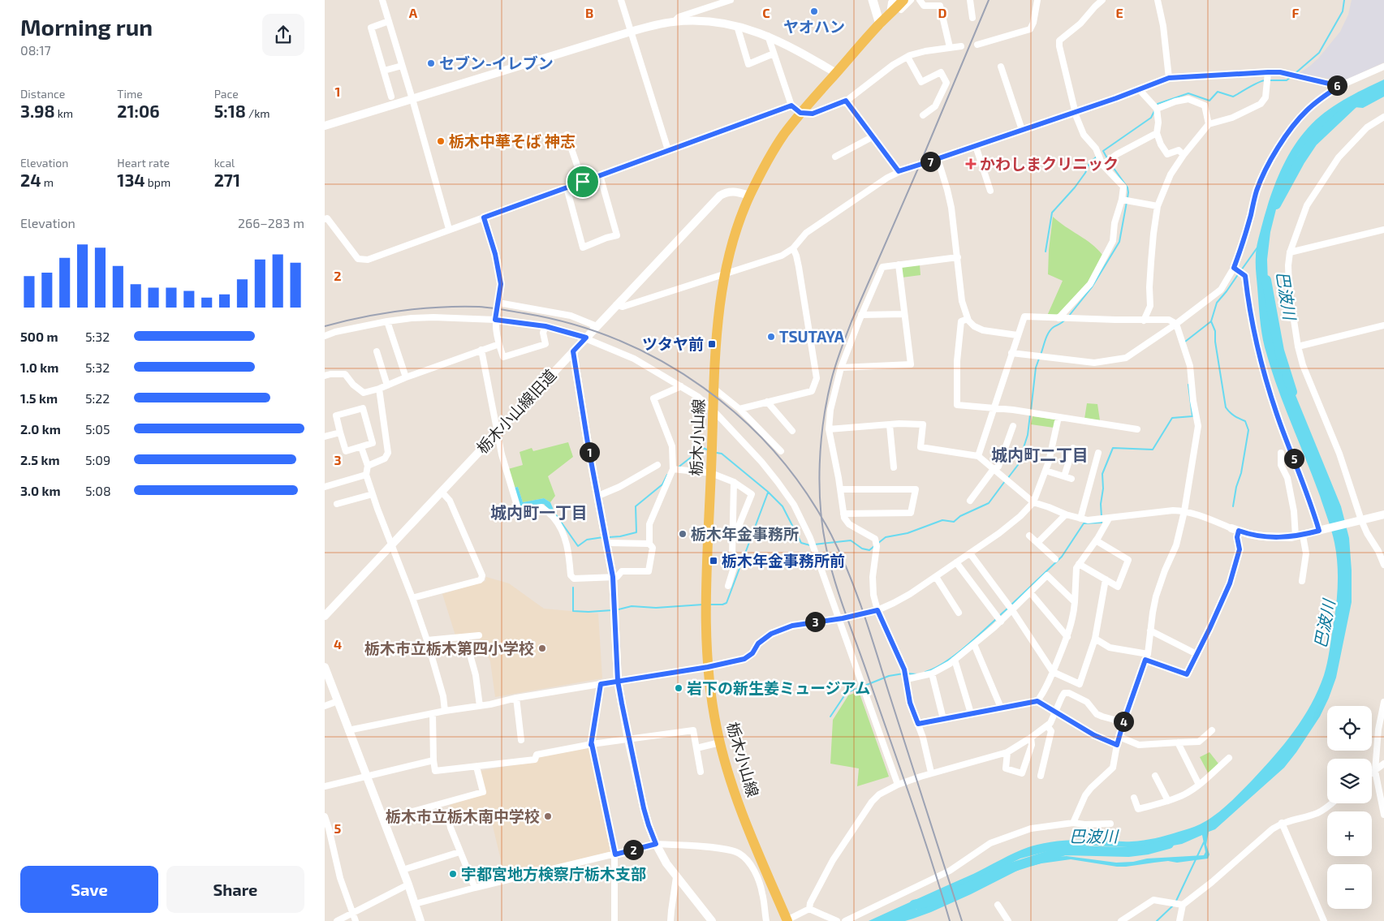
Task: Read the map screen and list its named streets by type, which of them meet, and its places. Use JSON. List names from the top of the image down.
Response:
{
  "streets": {
    "main road": ["栃木小山線"],
    "street": ["栃木小山線旧道"]
  },
  "crossings": [
    ["栃木小山線旧道", "栃木小山線"]
  ],
  "districts": ["城内町二丁目", "城内町一丁目"],
  "water": ["巴波川"],
  "places": {
    "other": [
      "ヤオハン",
      "セブン-イレブン",
      "栃木中華そば 神志",
      "TSUTAYA",
      "栃木年金事務所",
      "栃木市立栃木第四小学校",
      "岩下の新生姜ミュージアム",
      "栃木市立栃木南中学校",
      "宇都宮地方検察庁栃木支部"
    ],
    "health": ["かわしまクリニック"],
    "transit": ["ツタヤ前", "栃木年金事務所前"]
  },
  "page": {
    "heading": ["Morning run", "08:17"],
    "stats": [
      ["Distance", "3.98 km"],
      ["Time", "21:06"],
      ["Pace", "5:18 /km"],
      ["Elevation", "24 m"],
      ["Heart rate", "134 bpm"],
      ["kcal", "271"]
    ],
    "pins": [
      "6",
      "7",
      "1",
      "5",
      "3",
      "4",
      "2"
    ],
    "chart": ["Elevation", "266–283 m"],
    "list": [
      {
        "name": "500 m",
        "note": "5:32"
      },
      {
        "name": "1.0 km",
        "note": "5:32"
      },
      {
        "name": "1.5 km",
        "note": "5:22"
      },
      {
        "name": "2.0 km",
        "note": "5:05"
      },
      {
        "name": "2.5 km",
        "note": "5:09"
      },
      {
        "name": "3.0 km",
        "note": "5:08"
      }
    ],
    "map_buttons": ["+", "−"],
    "buttons": ["Save", "Share"]
  },
  "grid": {
    "columns": [
      "A",
      "B",
      "C",
      "D",
      "E",
      "F"
    ],
    "rows": [
      "1",
      "2",
      "3",
      "4",
      "5"
    ]
  }
}
